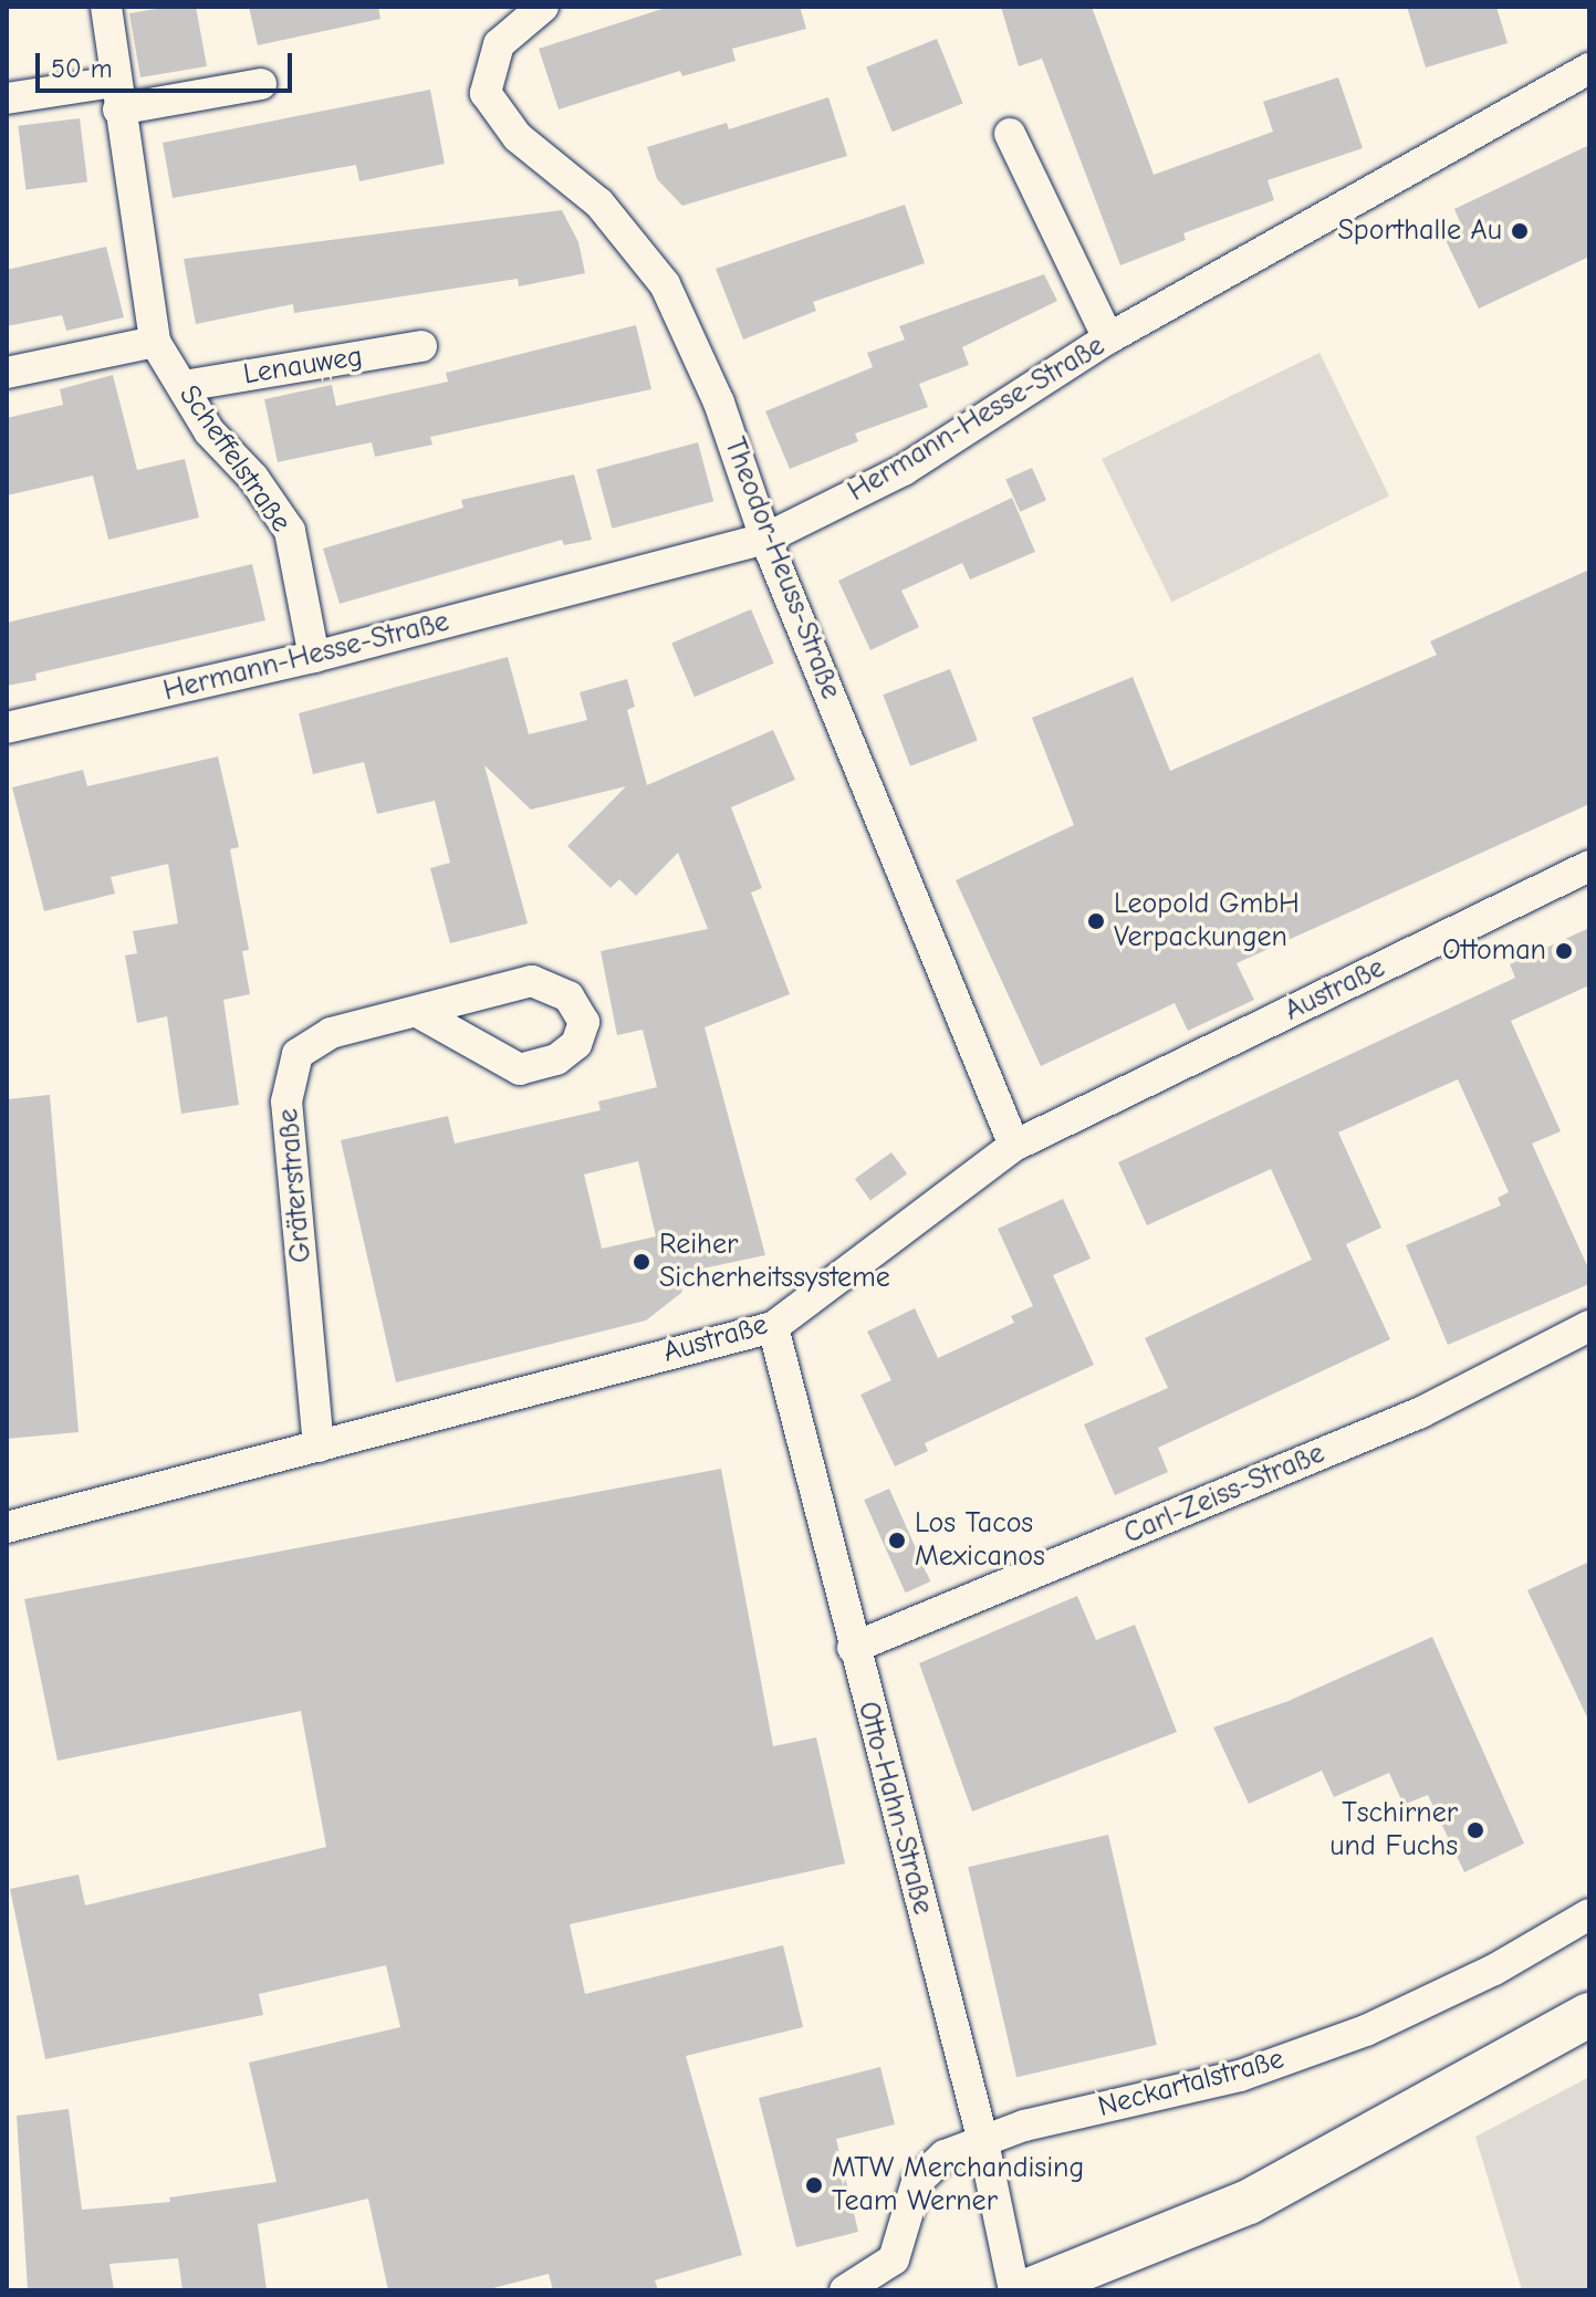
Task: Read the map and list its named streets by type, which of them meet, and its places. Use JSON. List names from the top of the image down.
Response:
{
  "streets": {
    "street": [
      "Lenauweg",
      "Hermann-Hesse-Straße",
      "Scheffelstraße",
      "Theodor-Heuss-Straße",
      "Austraße",
      "Gräterstraße",
      "Carl-Zeiss-Straße",
      "Otto-Hahn-Straße",
      "Neckartalstraße"
    ]
  },
  "crossings": [
    ["Lenauweg", "Scheffelstraße"],
    ["Hermann-Hesse-Straße", "Scheffelstraße"],
    ["Hermann-Hesse-Straße", "Theodor-Heuss-Straße"],
    ["Theodor-Heuss-Straße", "Austraße"],
    ["Austraße", "Gräterstraße"],
    ["Austraße", "Otto-Hahn-Straße"],
    ["Carl-Zeiss-Straße", "Otto-Hahn-Straße"],
    ["Otto-Hahn-Straße", "Neckartalstraße"]
  ],
  "places": [
    "Sporthalle Au",
    "Leopold GmbH Verpackungen",
    "Ottoman",
    "Reiher Sicherheitssysteme",
    "Los Tacos Mexicanos",
    "Tschirner und Fuchs",
    "MTW Merchandising Team Werner"
  ],
  "scale_bar": "50 m"
}
